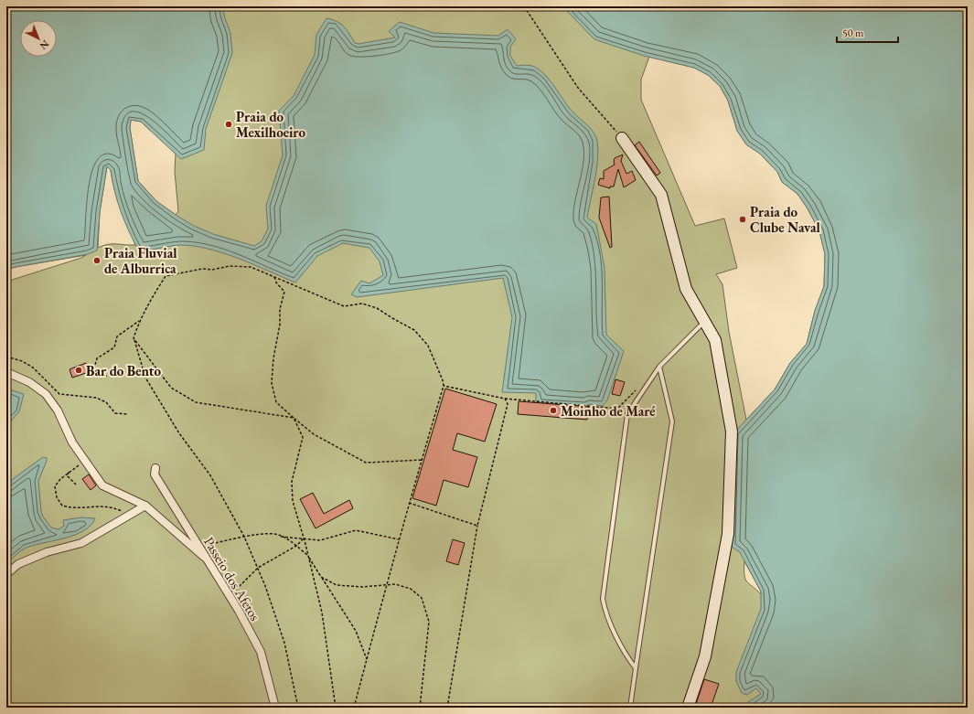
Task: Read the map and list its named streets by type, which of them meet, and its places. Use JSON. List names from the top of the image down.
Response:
{
  "streets": {
    "street": ["Passeio dos Afetos"]
  },
  "places": [
    "Praia do Mexilhoeiro",
    "Praia do Clube Naval",
    "Praia Fluvial de Alburrica",
    "Bar do Bento",
    "Moinho de Maré"
  ],
  "scale_bar": "50 m",
  "north": "bottom right"
}
